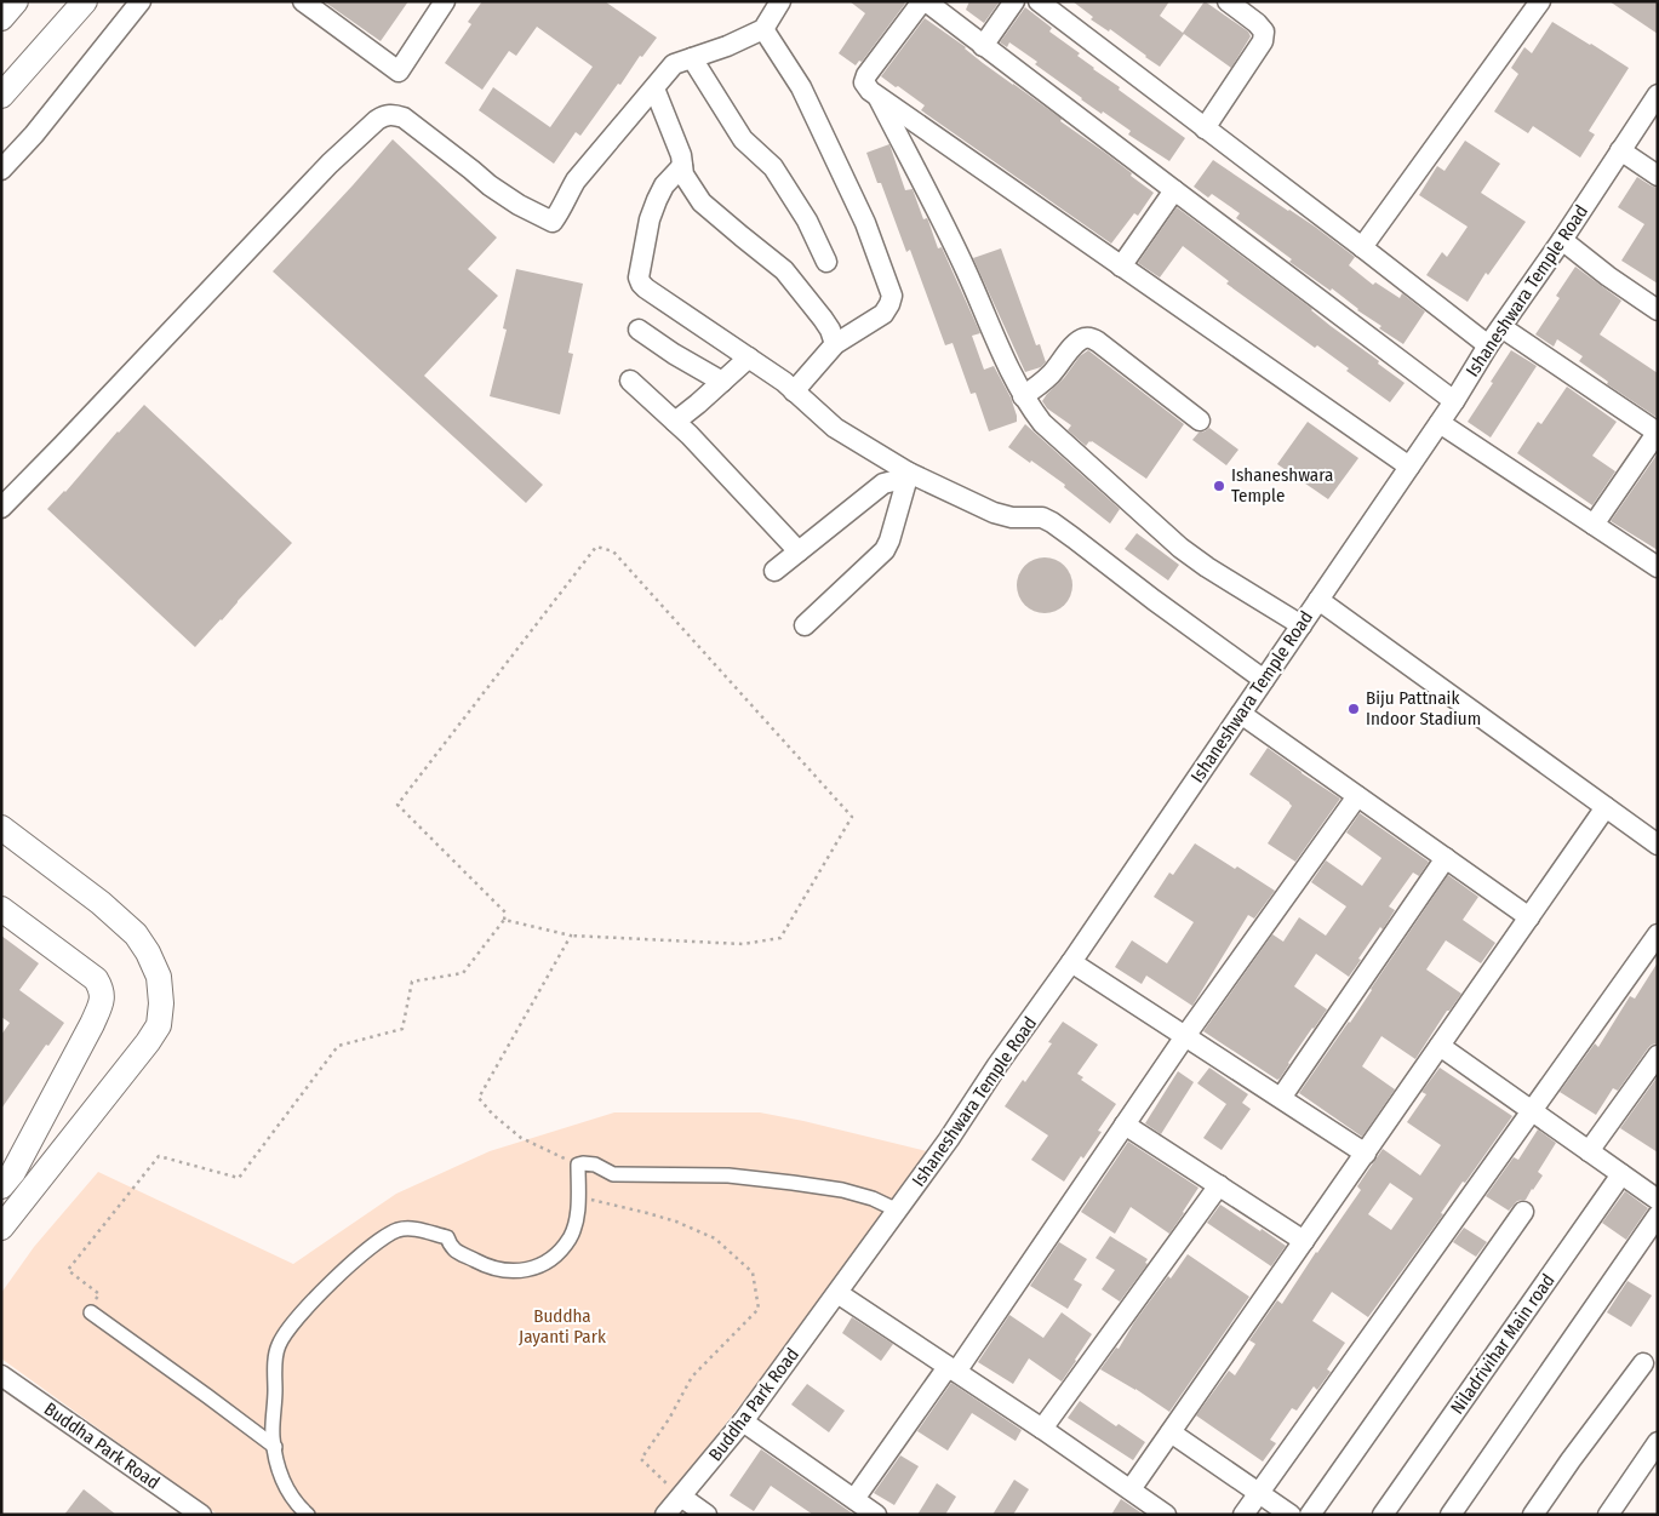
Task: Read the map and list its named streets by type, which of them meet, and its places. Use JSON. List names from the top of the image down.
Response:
{
  "streets": {
    "street": ["Ishaneshwara Temple Road", "Niladrivihar Main road", "Buddha Park Road"]
  },
  "crossings": [
    ["Ishaneshwara Temple Road", "Buddha Park Road"]
  ],
  "parks": ["Buddha Jayanti Park"],
  "places": ["Ishaneshwara Temple", "Biju Pattnaik Indoor Stadium"]
}
